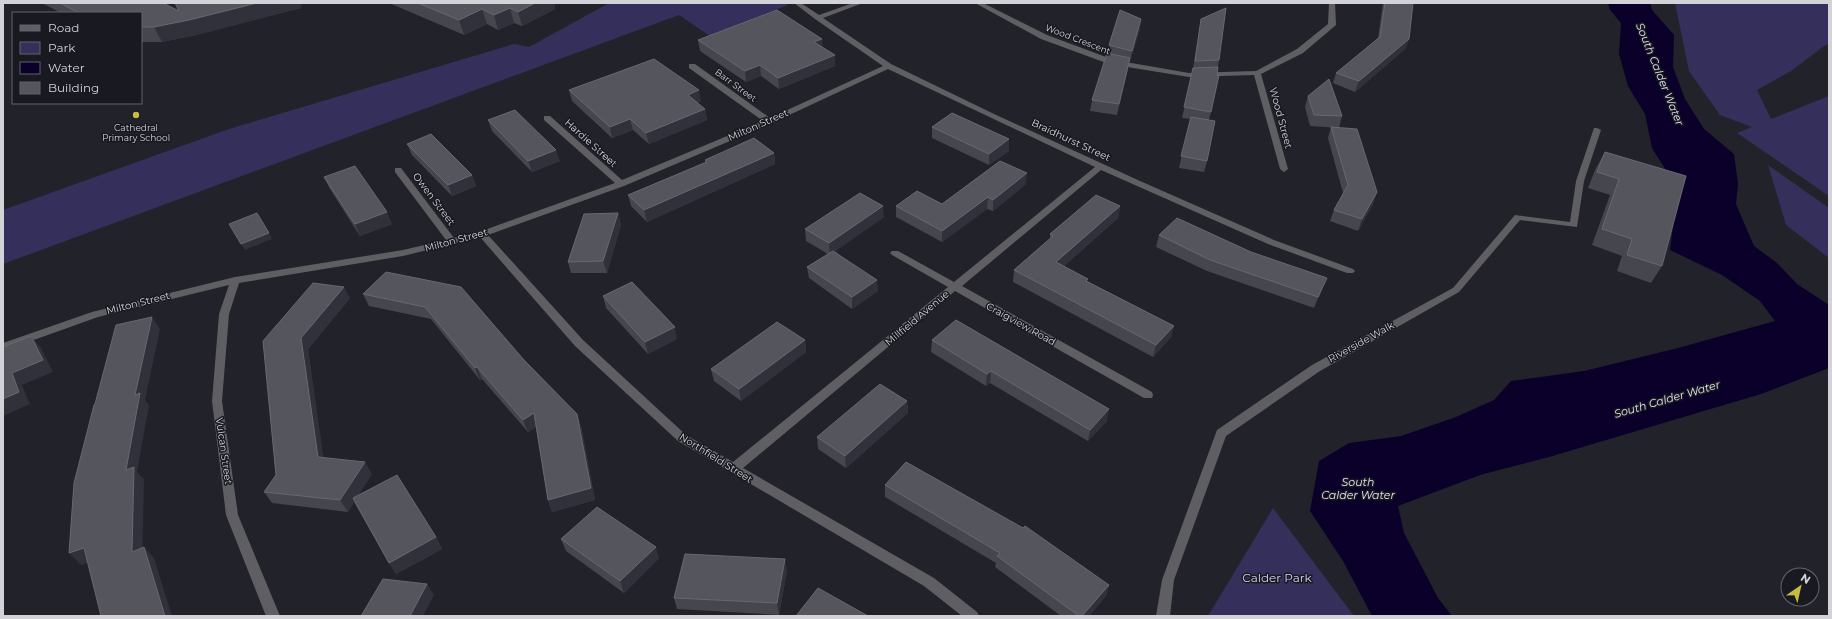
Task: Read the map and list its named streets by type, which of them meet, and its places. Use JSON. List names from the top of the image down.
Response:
{
  "streets": {
    "street": [
      "Wood Crescent",
      "Barr Street",
      "Wood Street",
      "Milton Street",
      "Braidhurst Street",
      "Hardie Street",
      "Owen Street",
      "Millfield Avenue",
      "Craigview Road",
      "Riverside Walk",
      "Vulcan Street",
      "Northfield Street"
    ]
  },
  "crossings": [
    ["Wood Crescent", "Wood Street"],
    ["Barr Street", "Milton Street"],
    ["Milton Street", "Braidhurst Street"],
    ["Milton Street", "Hardie Street"],
    ["Milton Street", "Owen Street"],
    ["Milton Street", "Vulcan Street"],
    ["Milton Street", "Northfield Street"],
    ["Braidhurst Street", "Millfield Avenue"],
    ["Millfield Avenue", "Craigview Road"],
    ["Millfield Avenue", "Northfield Street"]
  ],
  "water": ["South Calder Water"],
  "parks": ["Calder Park"],
  "places": ["Cathedral Primary School"],
  "legend": [
    "Road",
    "Park",
    "Water",
    "Building"
  ],
  "north": "top right"
}
